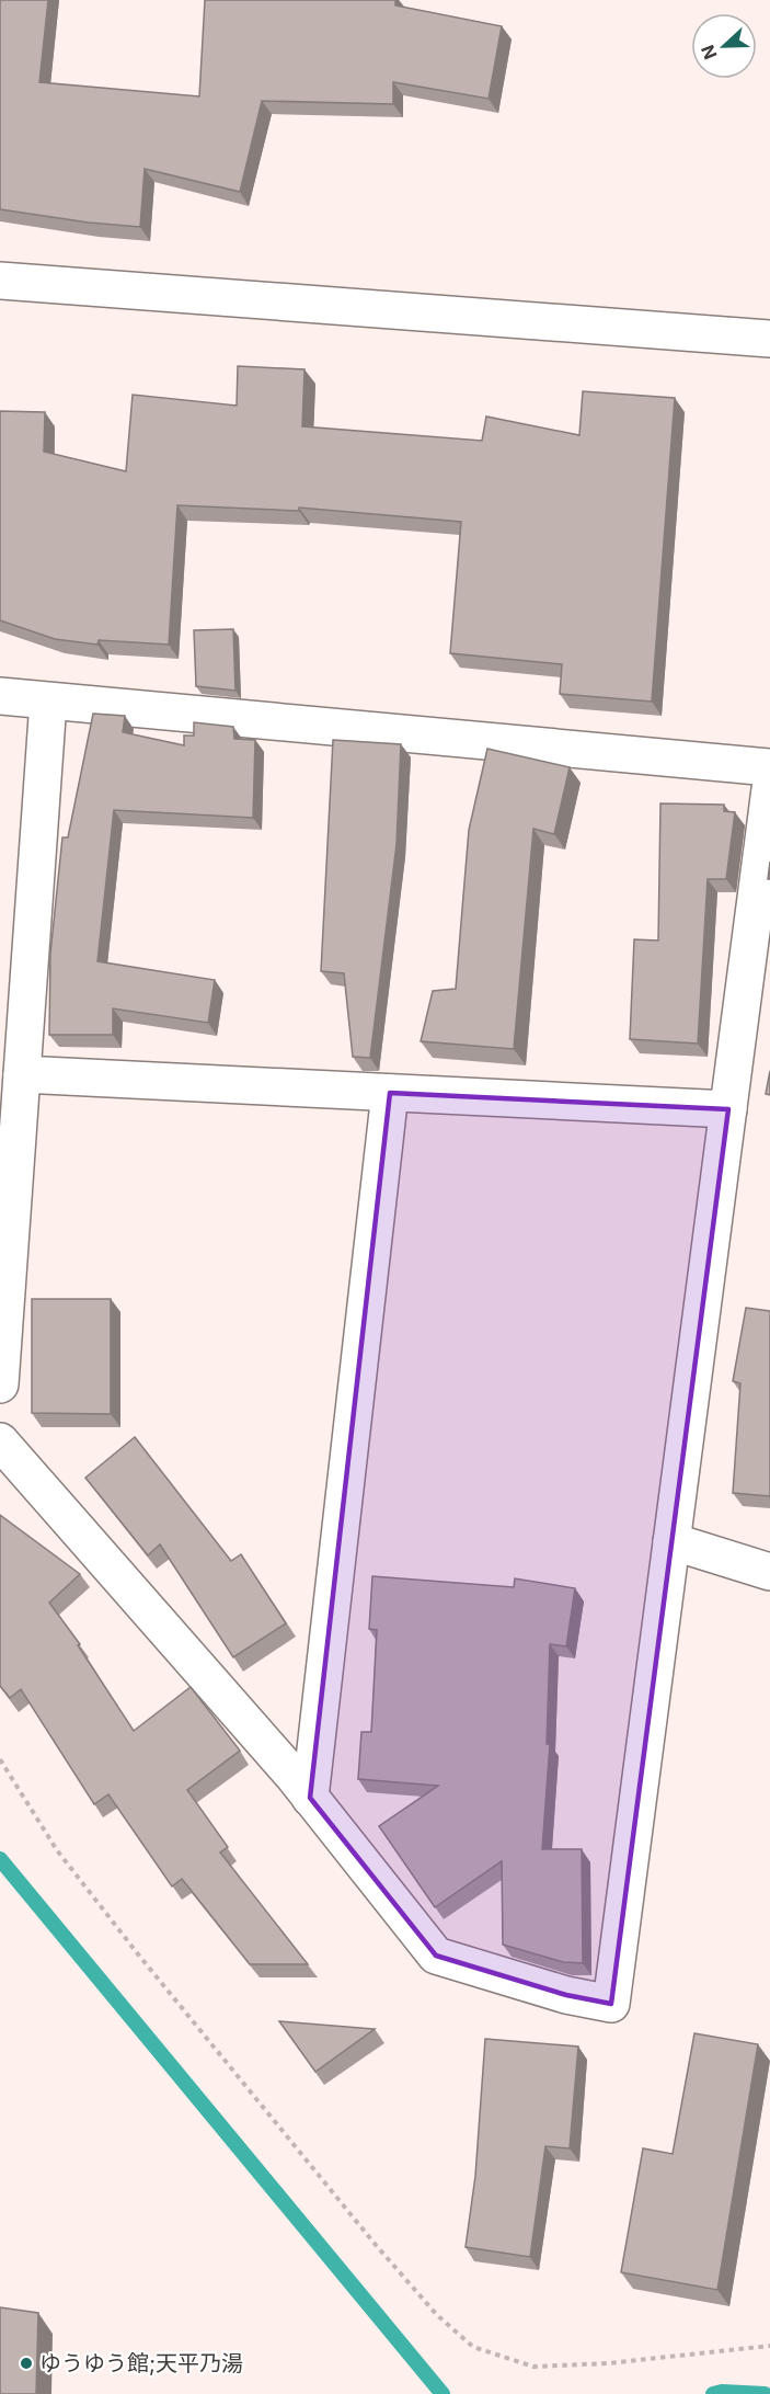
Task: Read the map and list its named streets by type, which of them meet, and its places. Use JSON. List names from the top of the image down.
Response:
{
  "places": ["ゆうゆう館;天平乃湯"],
  "north": "left"
}
